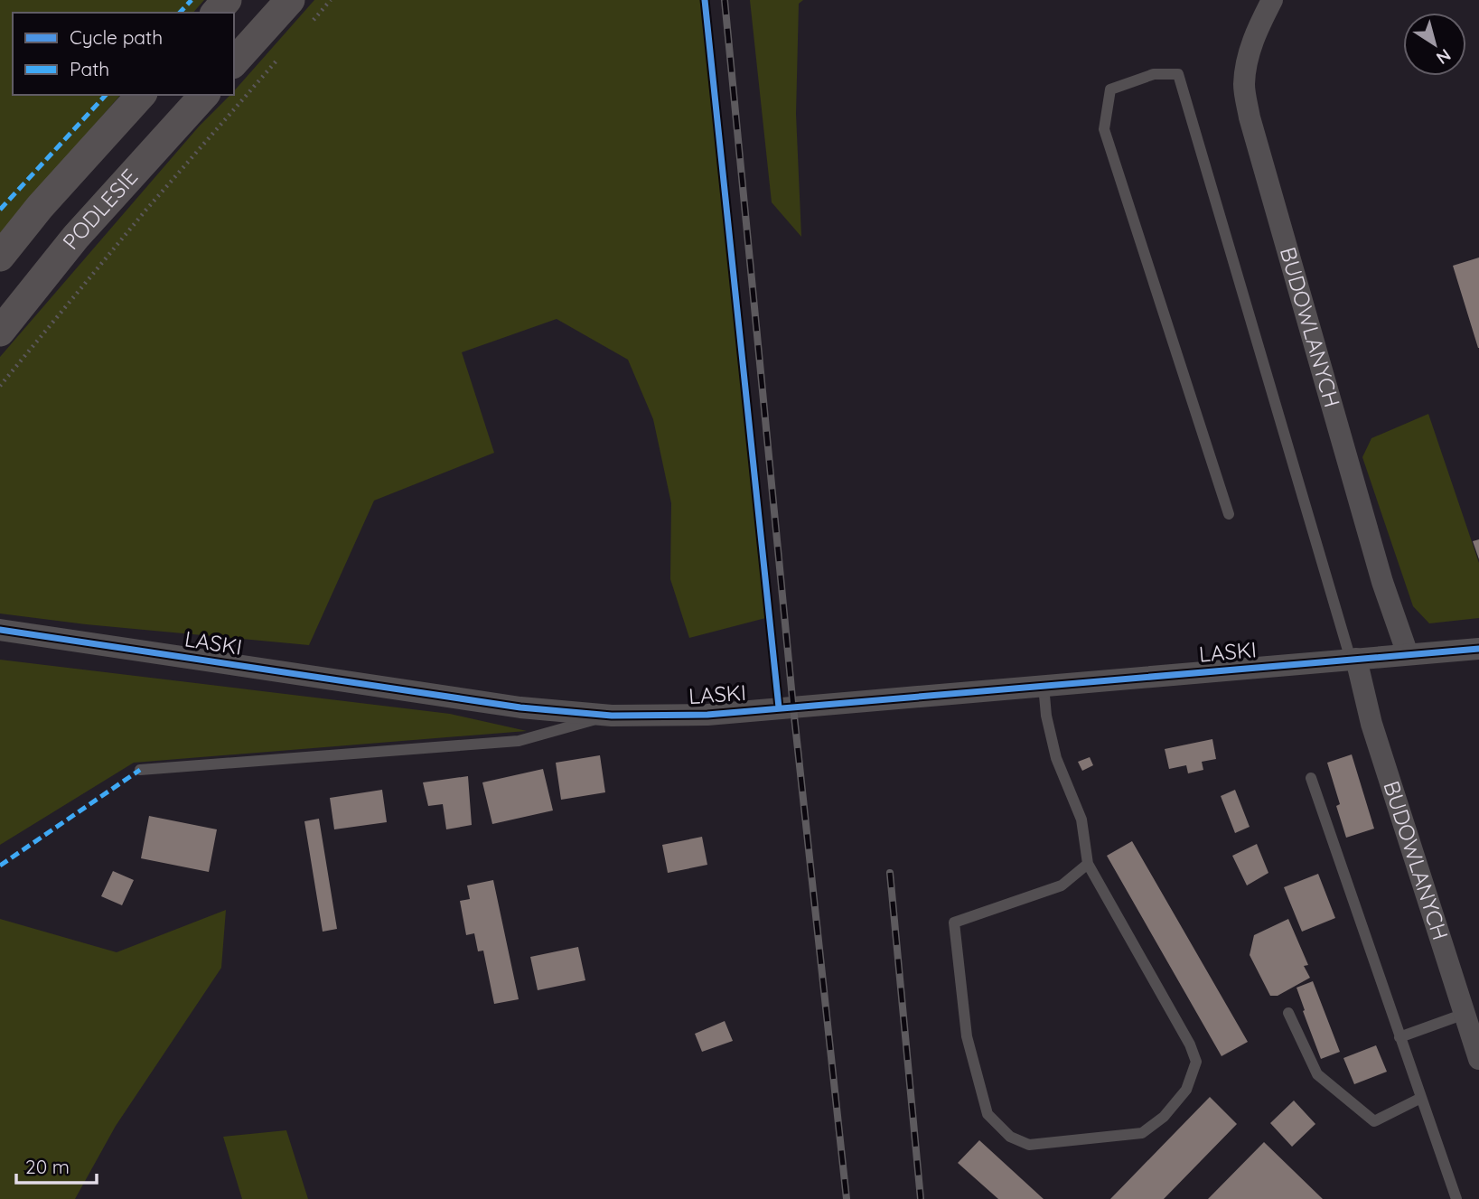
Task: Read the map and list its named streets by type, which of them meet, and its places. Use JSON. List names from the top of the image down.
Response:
{
  "streets": {
    "street": ["PODLESIE", "BUDOWLANYCH", "LASKI"]
  },
  "crossings": [
    ["BUDOWLANYCH", "LASKI"]
  ],
  "legend": ["Cycle path", "Path"],
  "scale_bar": "20 m",
  "north": "bottom right"
}
